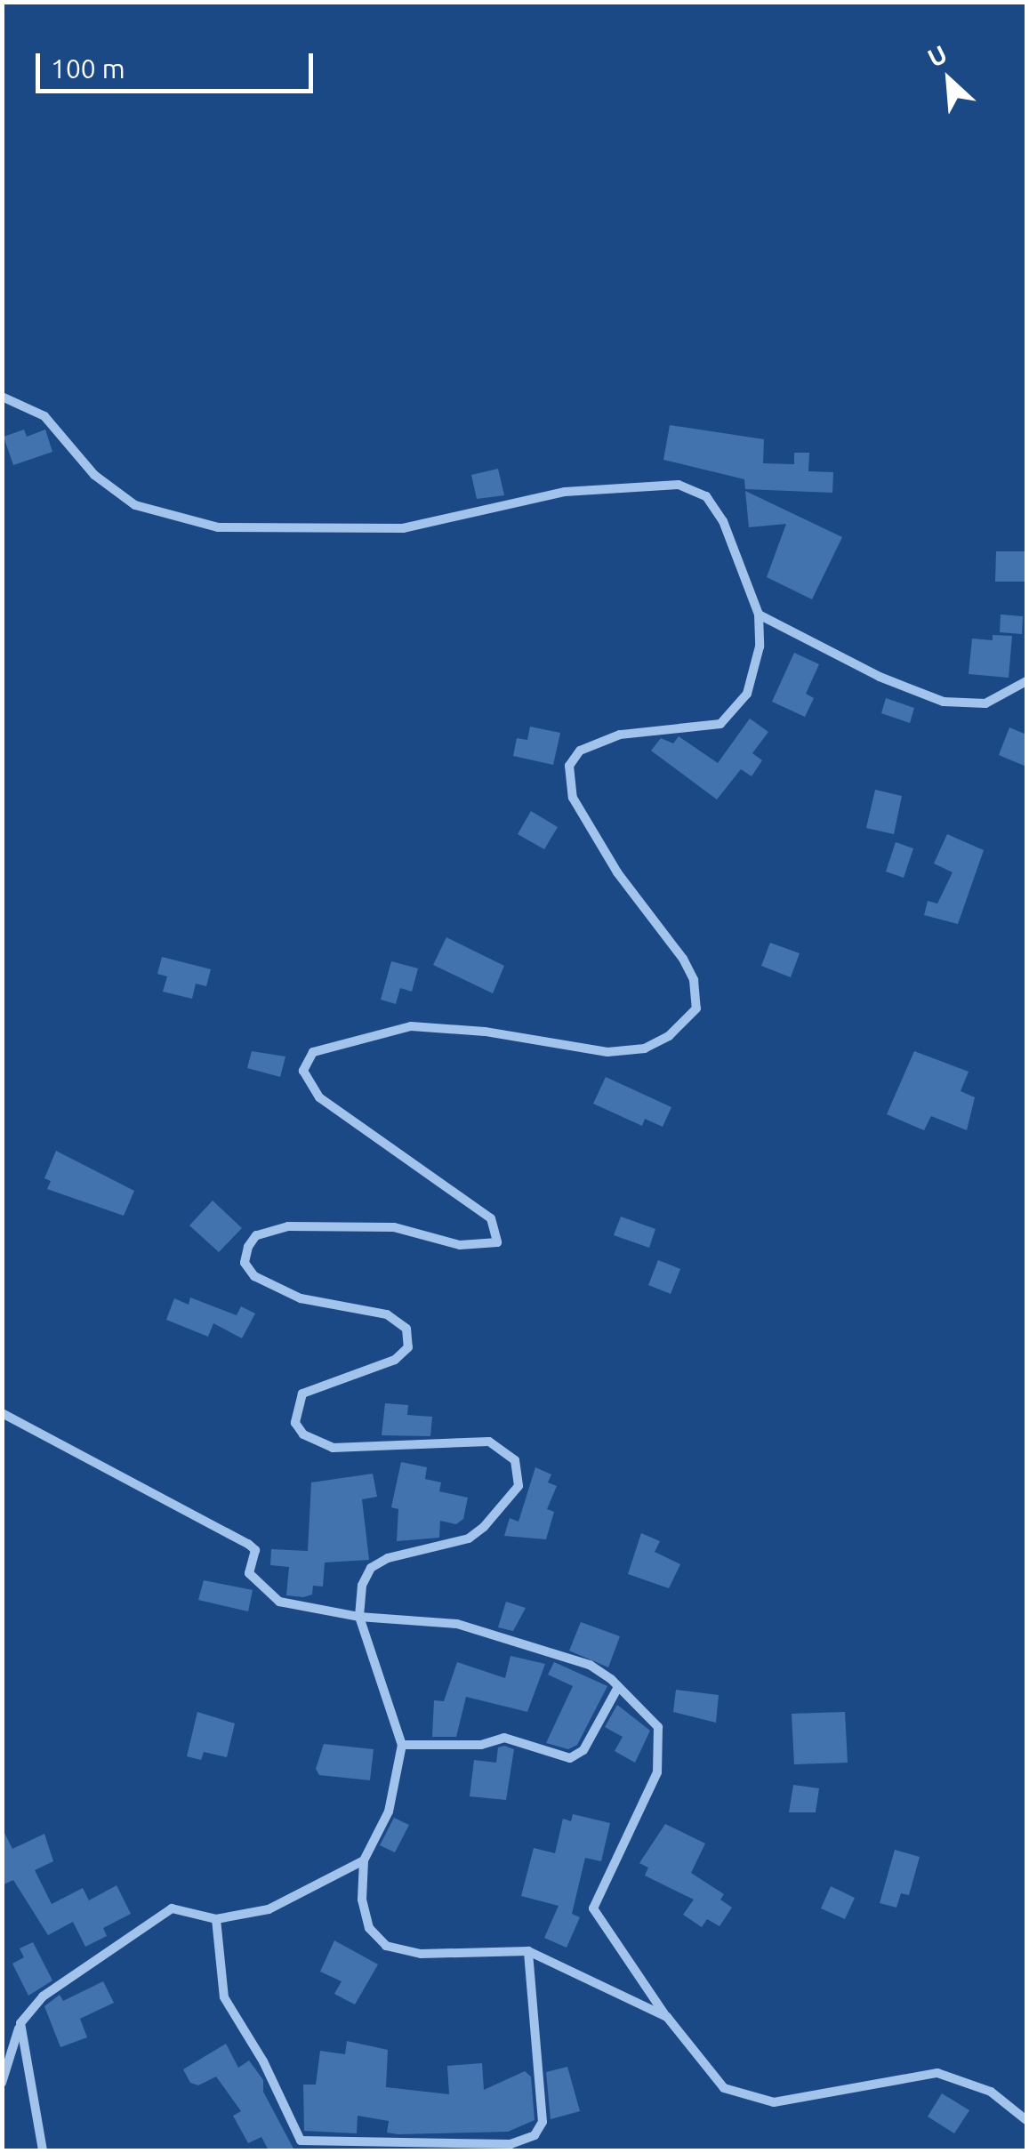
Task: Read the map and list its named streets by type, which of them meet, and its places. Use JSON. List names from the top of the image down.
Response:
{
  "scale_bar": "100 m",
  "north": "top left"
}
